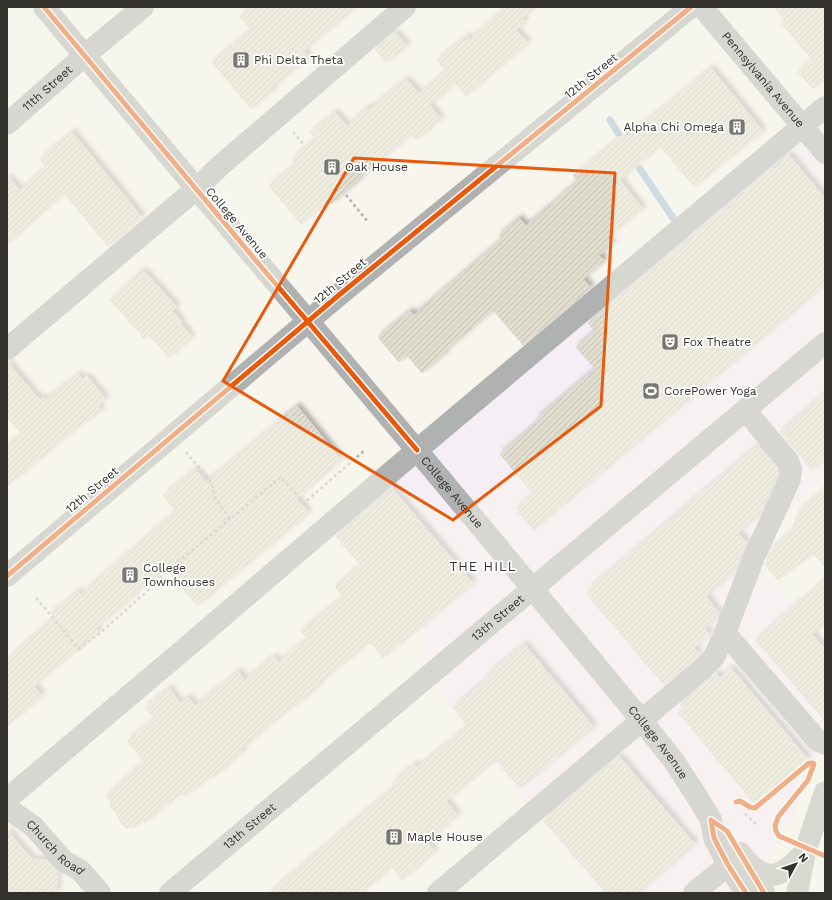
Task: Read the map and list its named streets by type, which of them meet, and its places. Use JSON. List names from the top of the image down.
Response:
{
  "streets": {
    "street": [
      "12th Street",
      "Pennsylvania Avenue",
      "11th Street",
      "College Avenue",
      "13th Street",
      "Church Road"
    ]
  },
  "crossings": [
    ["12th Street", "College Avenue"],
    ["11th Street", "College Avenue"],
    ["College Avenue", "13th Street"]
  ],
  "districts": ["THE HILL"],
  "places": {
    "building": [
      "Phi Delta Theta",
      "Alpha Chi Omega",
      "Oak House",
      "College Townhouses",
      "Maple House"
    ],
    "theatre": ["Fox Theatre"],
    "sports": ["CorePower Yoga"]
  },
  "north": "top right"
}
